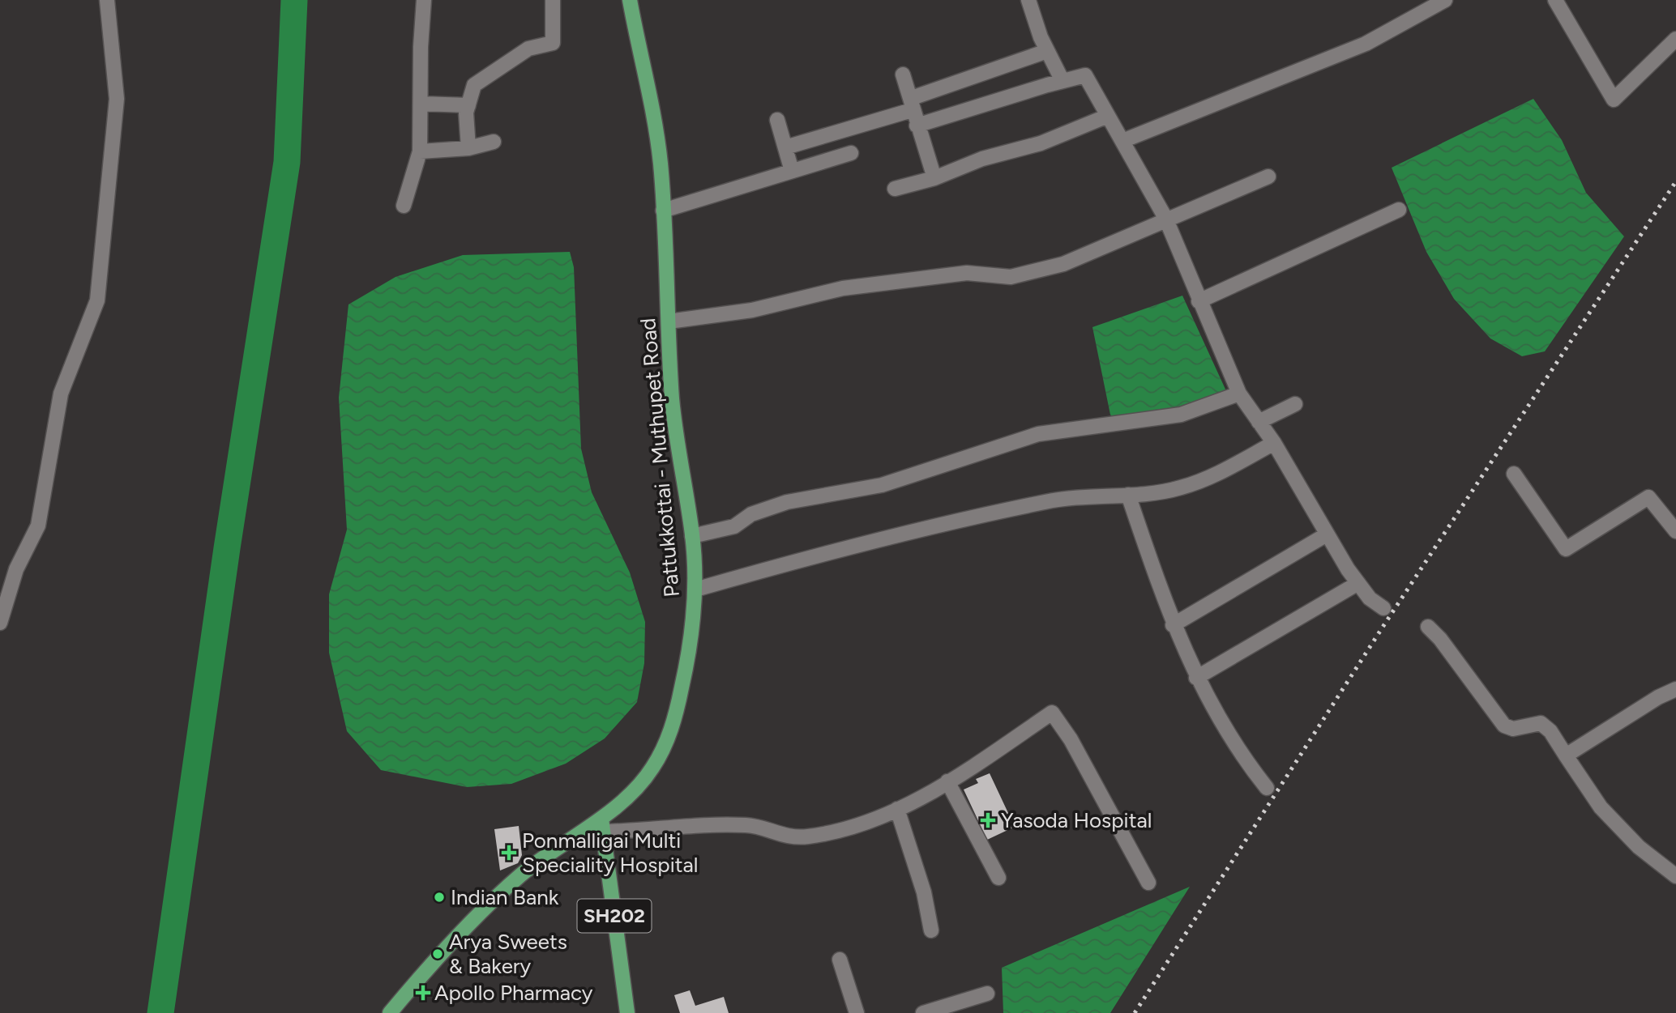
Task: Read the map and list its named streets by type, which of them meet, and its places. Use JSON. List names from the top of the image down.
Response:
{
  "streets": {
    "main road": ["Pattukkottai - Muthupet Road", "SH202"]
  },
  "crossings": [
    ["Pattukkottai - Muthupet Road", "SH202"]
  ],
  "places": {
    "health": ["Yasoda Hospital", "Ponmalligai Multi Speciality Hospital", "Apollo Pharmacy"],
    "other": ["Indian Bank", "Arya Sweets & Bakery"]
  }
}
